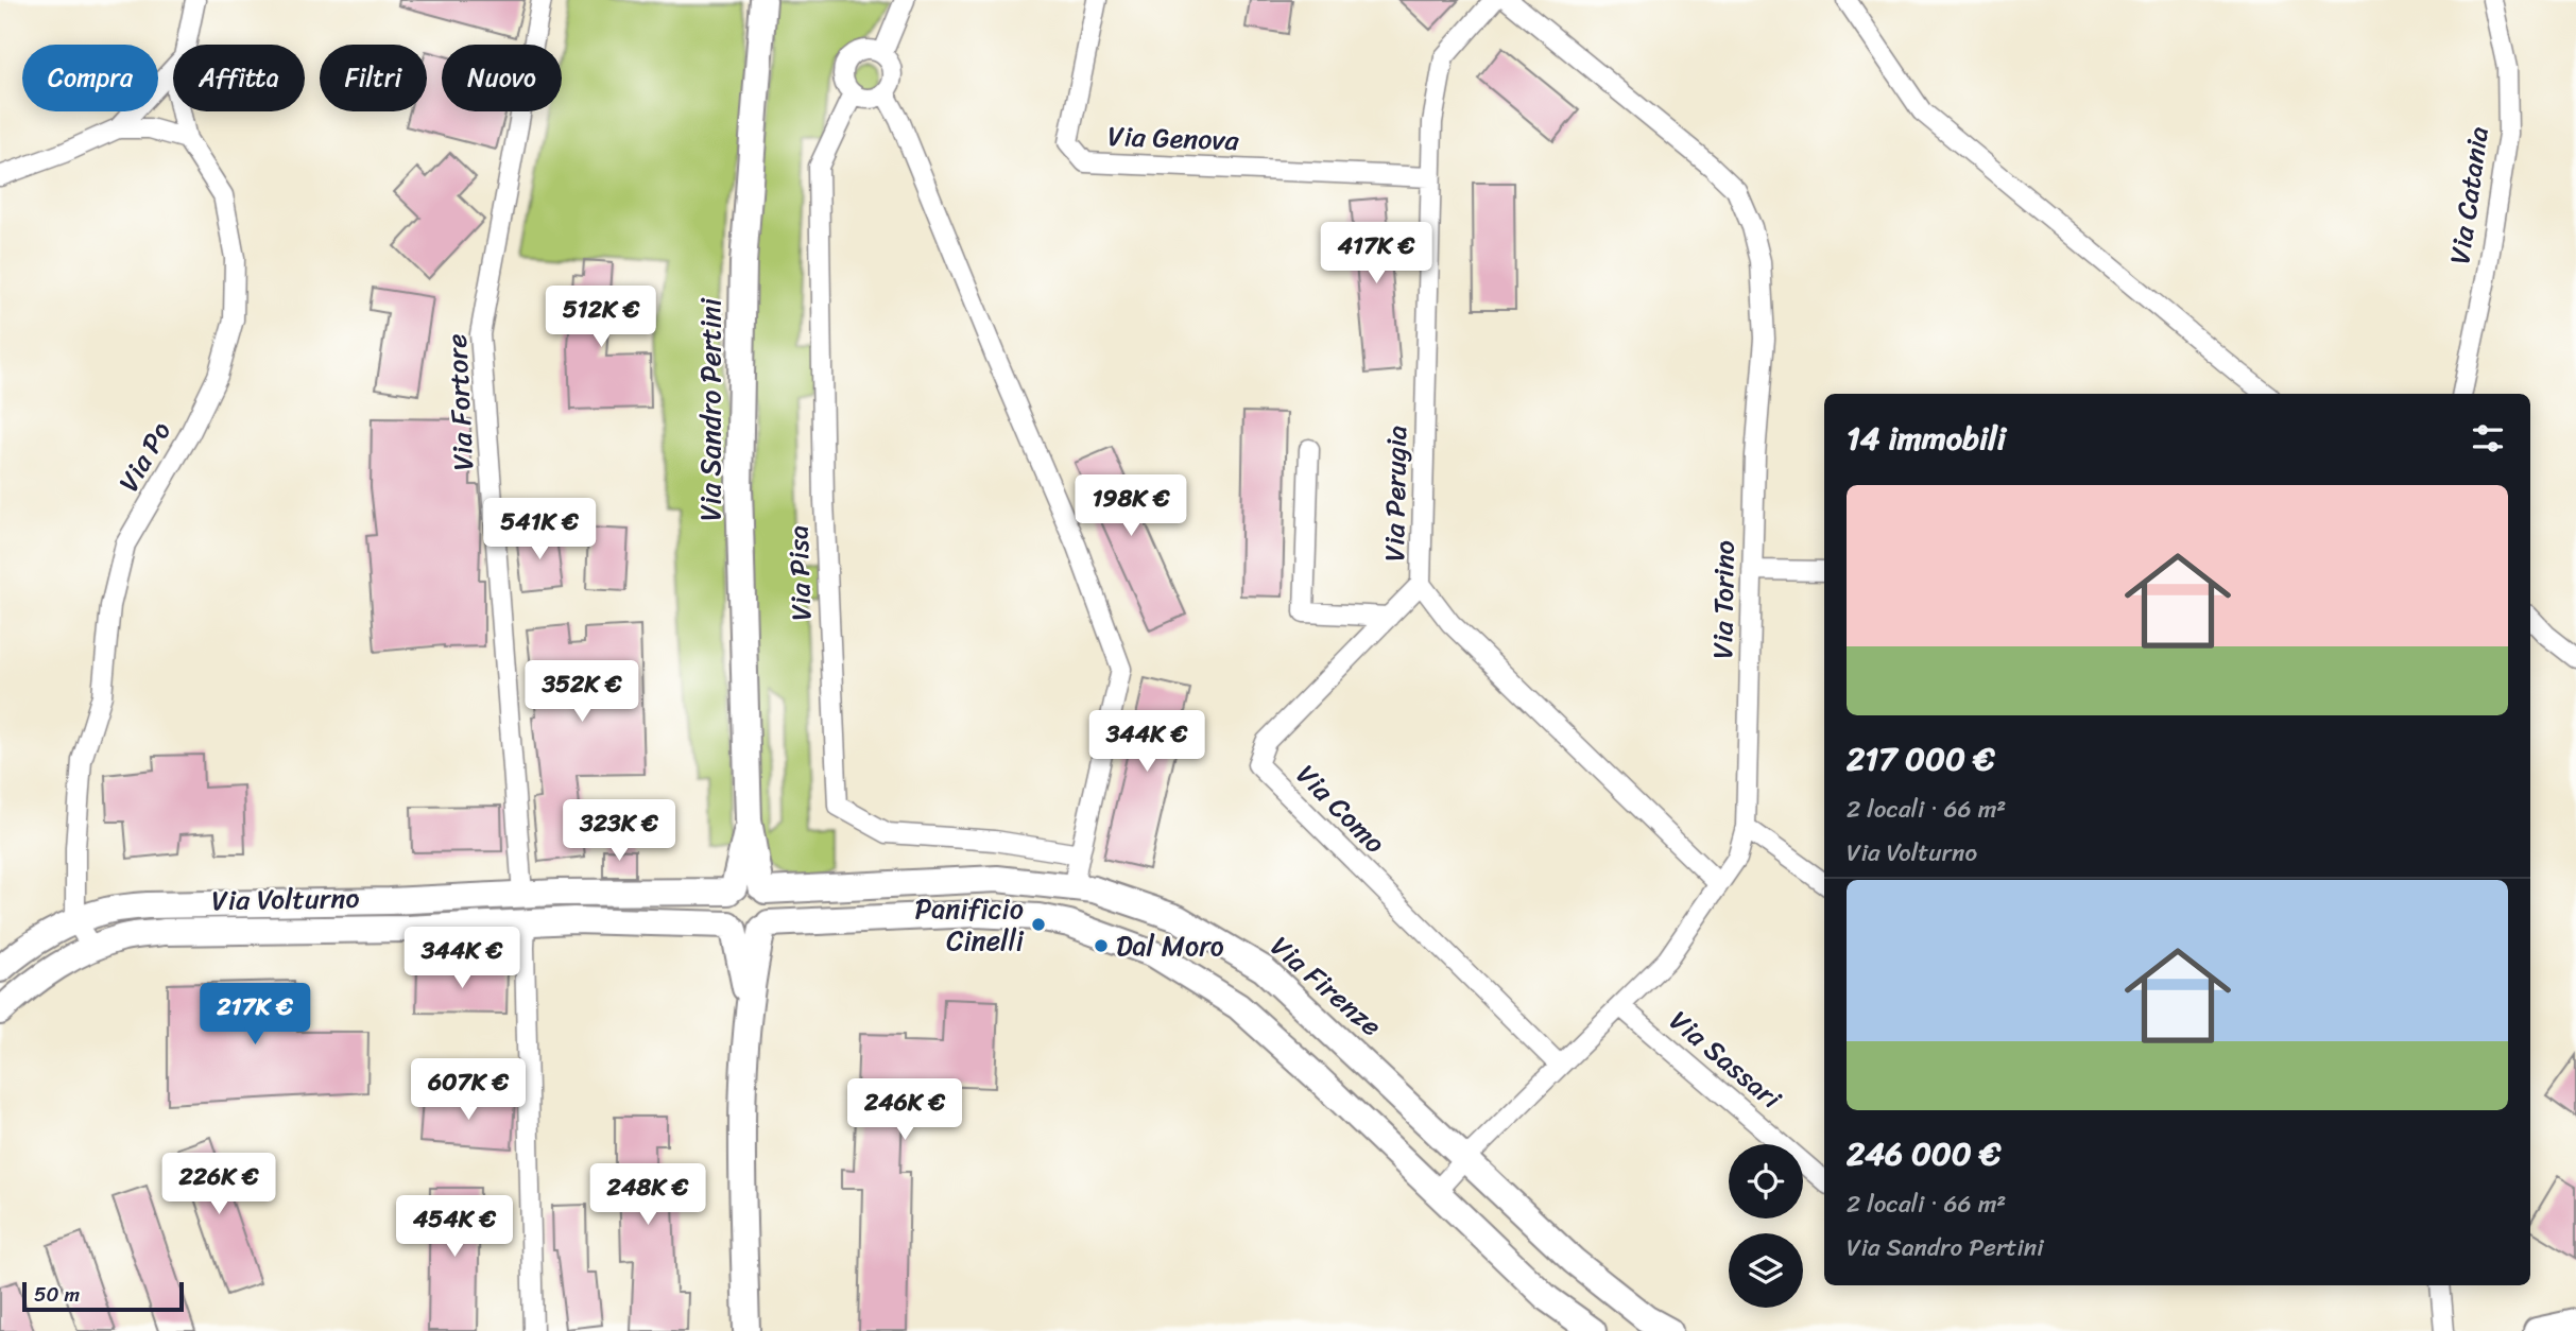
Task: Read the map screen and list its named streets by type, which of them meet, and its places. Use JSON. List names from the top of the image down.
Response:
{
  "streets": {
    "street": [
      "Via Genova",
      "Via Catania",
      "Via Fortore",
      "Via Sandro Pertini",
      "Via Po",
      "Via Perugia",
      "Via Pisa",
      "Via Torino",
      "Via Como",
      "Via Volturno",
      "Via Firenze",
      "Via Sassari"
    ]
  },
  "crossings": [
    ["Via Genova", "Via Perugia"],
    ["Via Fortore", "Via Volturno"],
    ["Via Sandro Pertini", "Via Volturno"],
    ["Via Sandro Pertini", "Via Firenze"],
    ["Via Po", "Via Volturno"],
    ["Via Perugia", "Via Torino"],
    ["Via Perugia", "Via Como"],
    ["Via Torino", "Via Como"],
    ["Via Torino", "Via Firenze"],
    ["Via Torino", "Via Sassari"],
    ["Via Volturno", "Via Firenze"]
  ],
  "places": ["Panificio Cinelli", "Dal Moro"],
  "scale_bar": "50 m",
  "page": {
    "chip": [
      "Compra",
      "Affitta",
      "Filtri",
      "Nuovo"
    ],
    "price": [
      "417K €",
      "512K €",
      "198K €",
      "541K €",
      "352K €",
      "344K €",
      "323K €",
      "344K €",
      "217K €",
      "607K €",
      "246K €",
      "226K €",
      "248K €",
      "454K €"
    ],
    "heading": "14 immobili",
    "list": [
      {
        "name": "217 000 €",
        "note": "2 locali · 66 m² · Via Volturno"
      },
      {
        "name": "246 000 €",
        "note": "2 locali · 66 m² · Via Sandro Pertini"
      }
    ],
    "scale": "50 m"
  }
}
